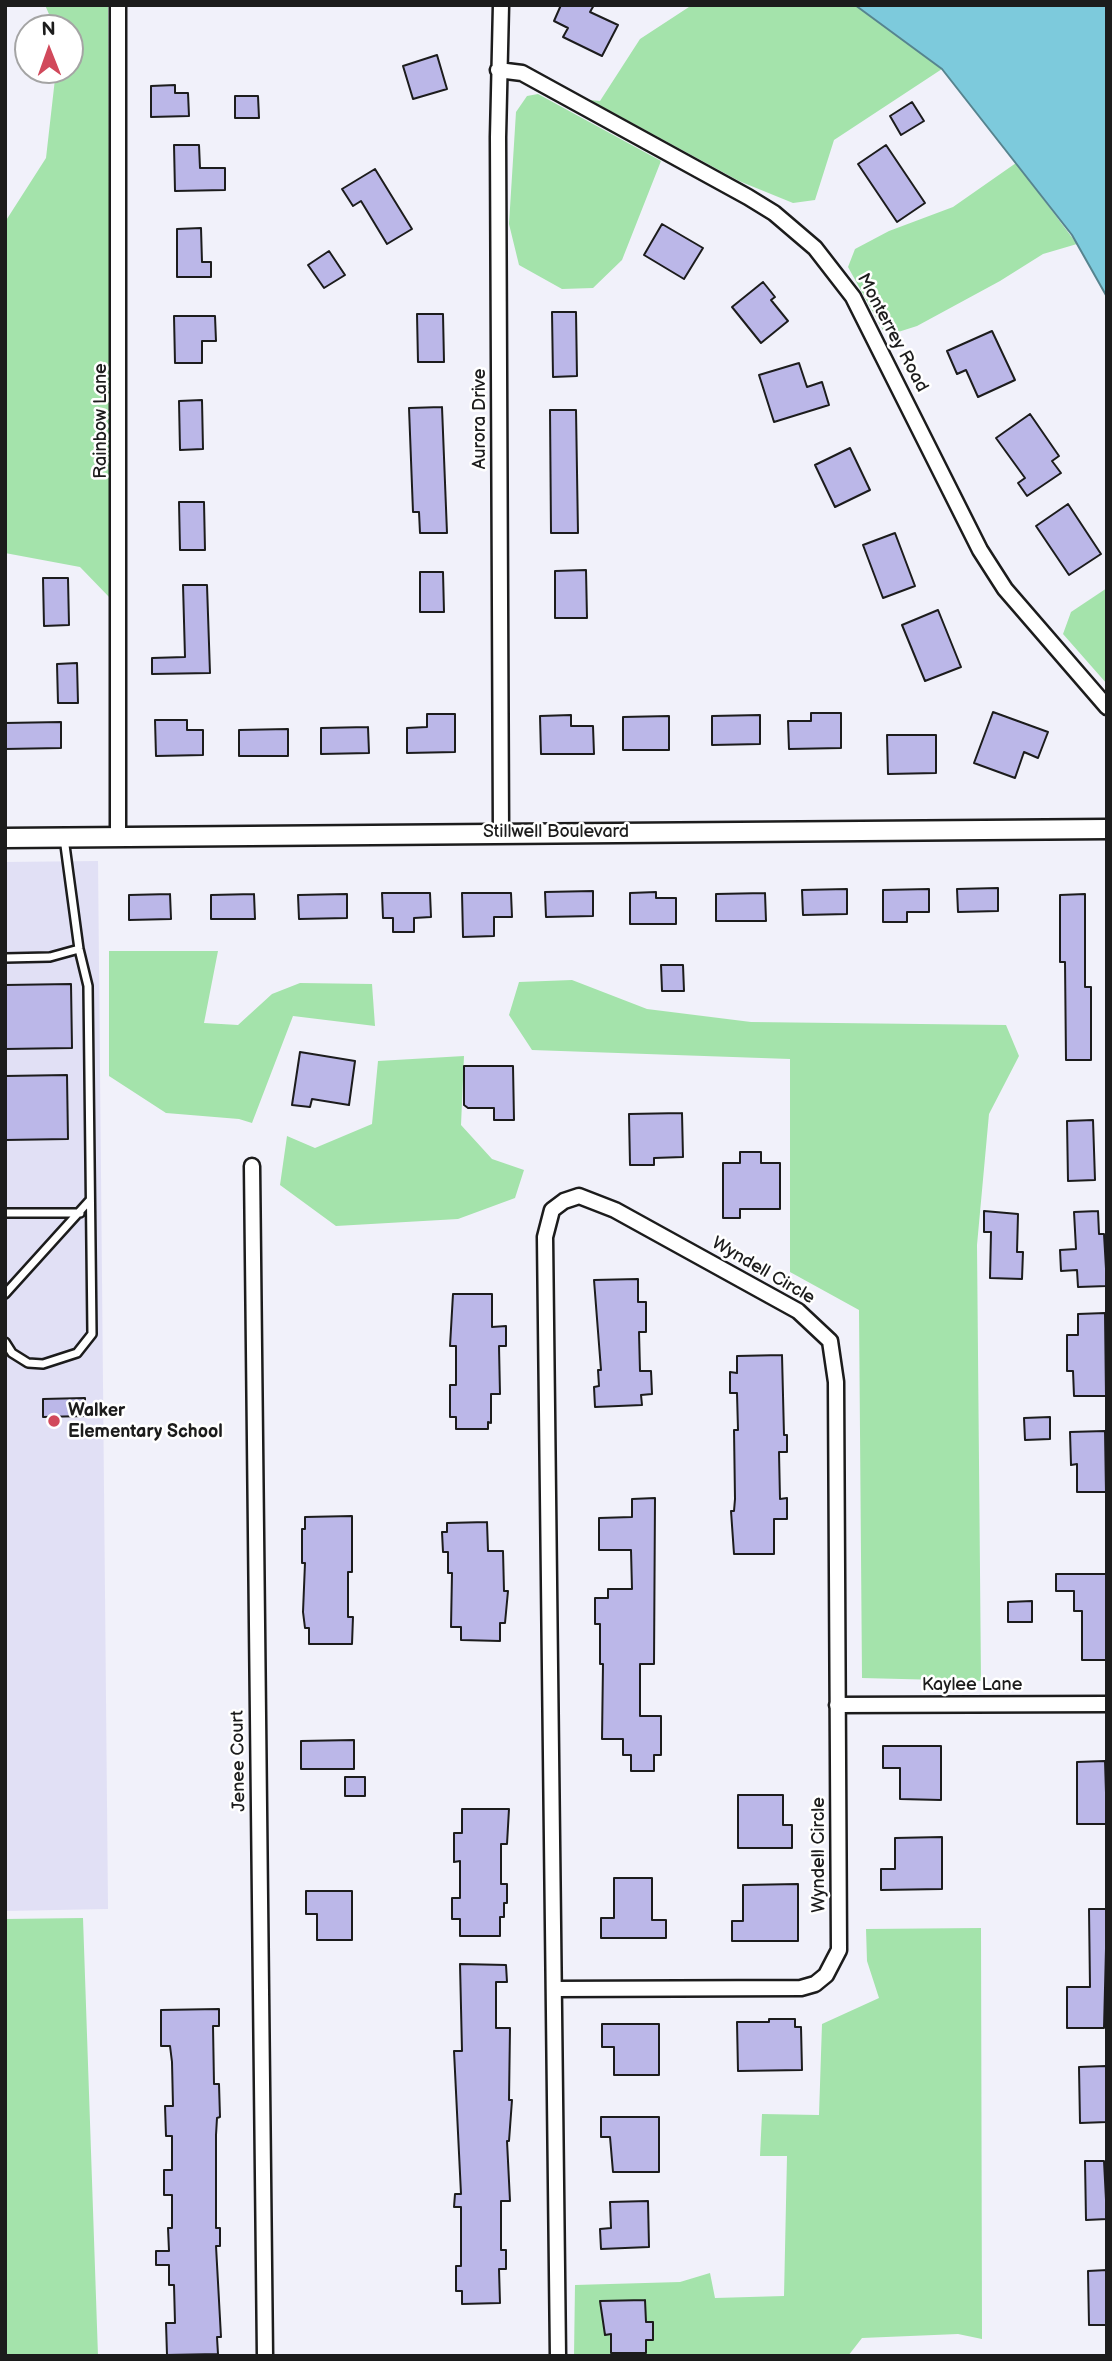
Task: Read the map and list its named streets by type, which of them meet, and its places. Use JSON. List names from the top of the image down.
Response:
{
  "streets": {
    "street": [
      "Monterrey Road",
      "Aurora Drive",
      "Rainbow Lane",
      "Stillwell Boulevard",
      "Wyndell Circle",
      "Kaylee Lane",
      "Jenee Court"
    ]
  },
  "crossings": [
    ["Monterrey Road", "Aurora Drive"],
    ["Aurora Drive", "Stillwell Boulevard"],
    ["Rainbow Lane", "Stillwell Boulevard"],
    ["Wyndell Circle", "Kaylee Lane"]
  ],
  "places": ["Walker Elementary School"],
  "north": "top"
}
